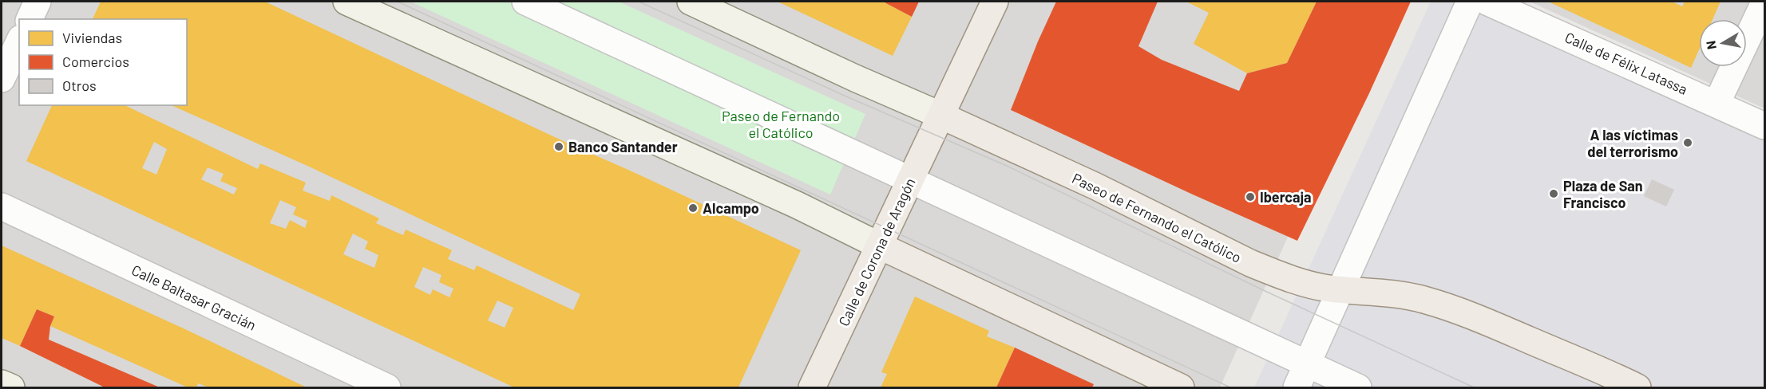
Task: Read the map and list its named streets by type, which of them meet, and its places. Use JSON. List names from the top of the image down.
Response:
{
  "streets": {
    "main road": ["Paseo de Fernando el Católico", "Calle de Corona de Aragón"],
    "street": ["Calle de Félix Latassa", "Calle Baltasar Gracián"]
  },
  "crossings": [
    ["Paseo de Fernando el Católico", "Calle de Corona de Aragón"]
  ],
  "parks": ["Paseo de Fernando el Católico"],
  "places": [
    "A las víctimas del terrorismo",
    "Banco Santander",
    "Plaza de San Francisco",
    "Ibercaja",
    "Alcampo"
  ],
  "legend": ["Viviendas", "Comercios", "Otros"],
  "north": "left"
}
